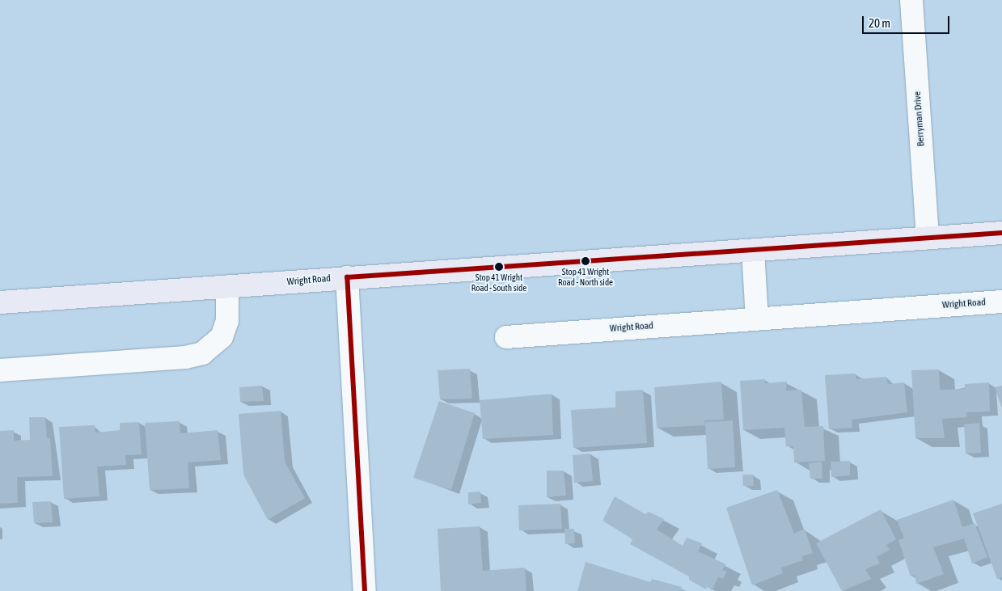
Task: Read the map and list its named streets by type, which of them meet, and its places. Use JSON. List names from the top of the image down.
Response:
{
  "streets": {
    "main road": ["Wright Road"],
    "street": ["Berryman Drive"]
  },
  "crossings": [
    ["Berryman Drive", "Wright Road"]
  ],
  "places": ["Stop 41 Wright Road - North side", "Stop 41 Wright Road - South side"],
  "scale_bar": "20 m"
}
